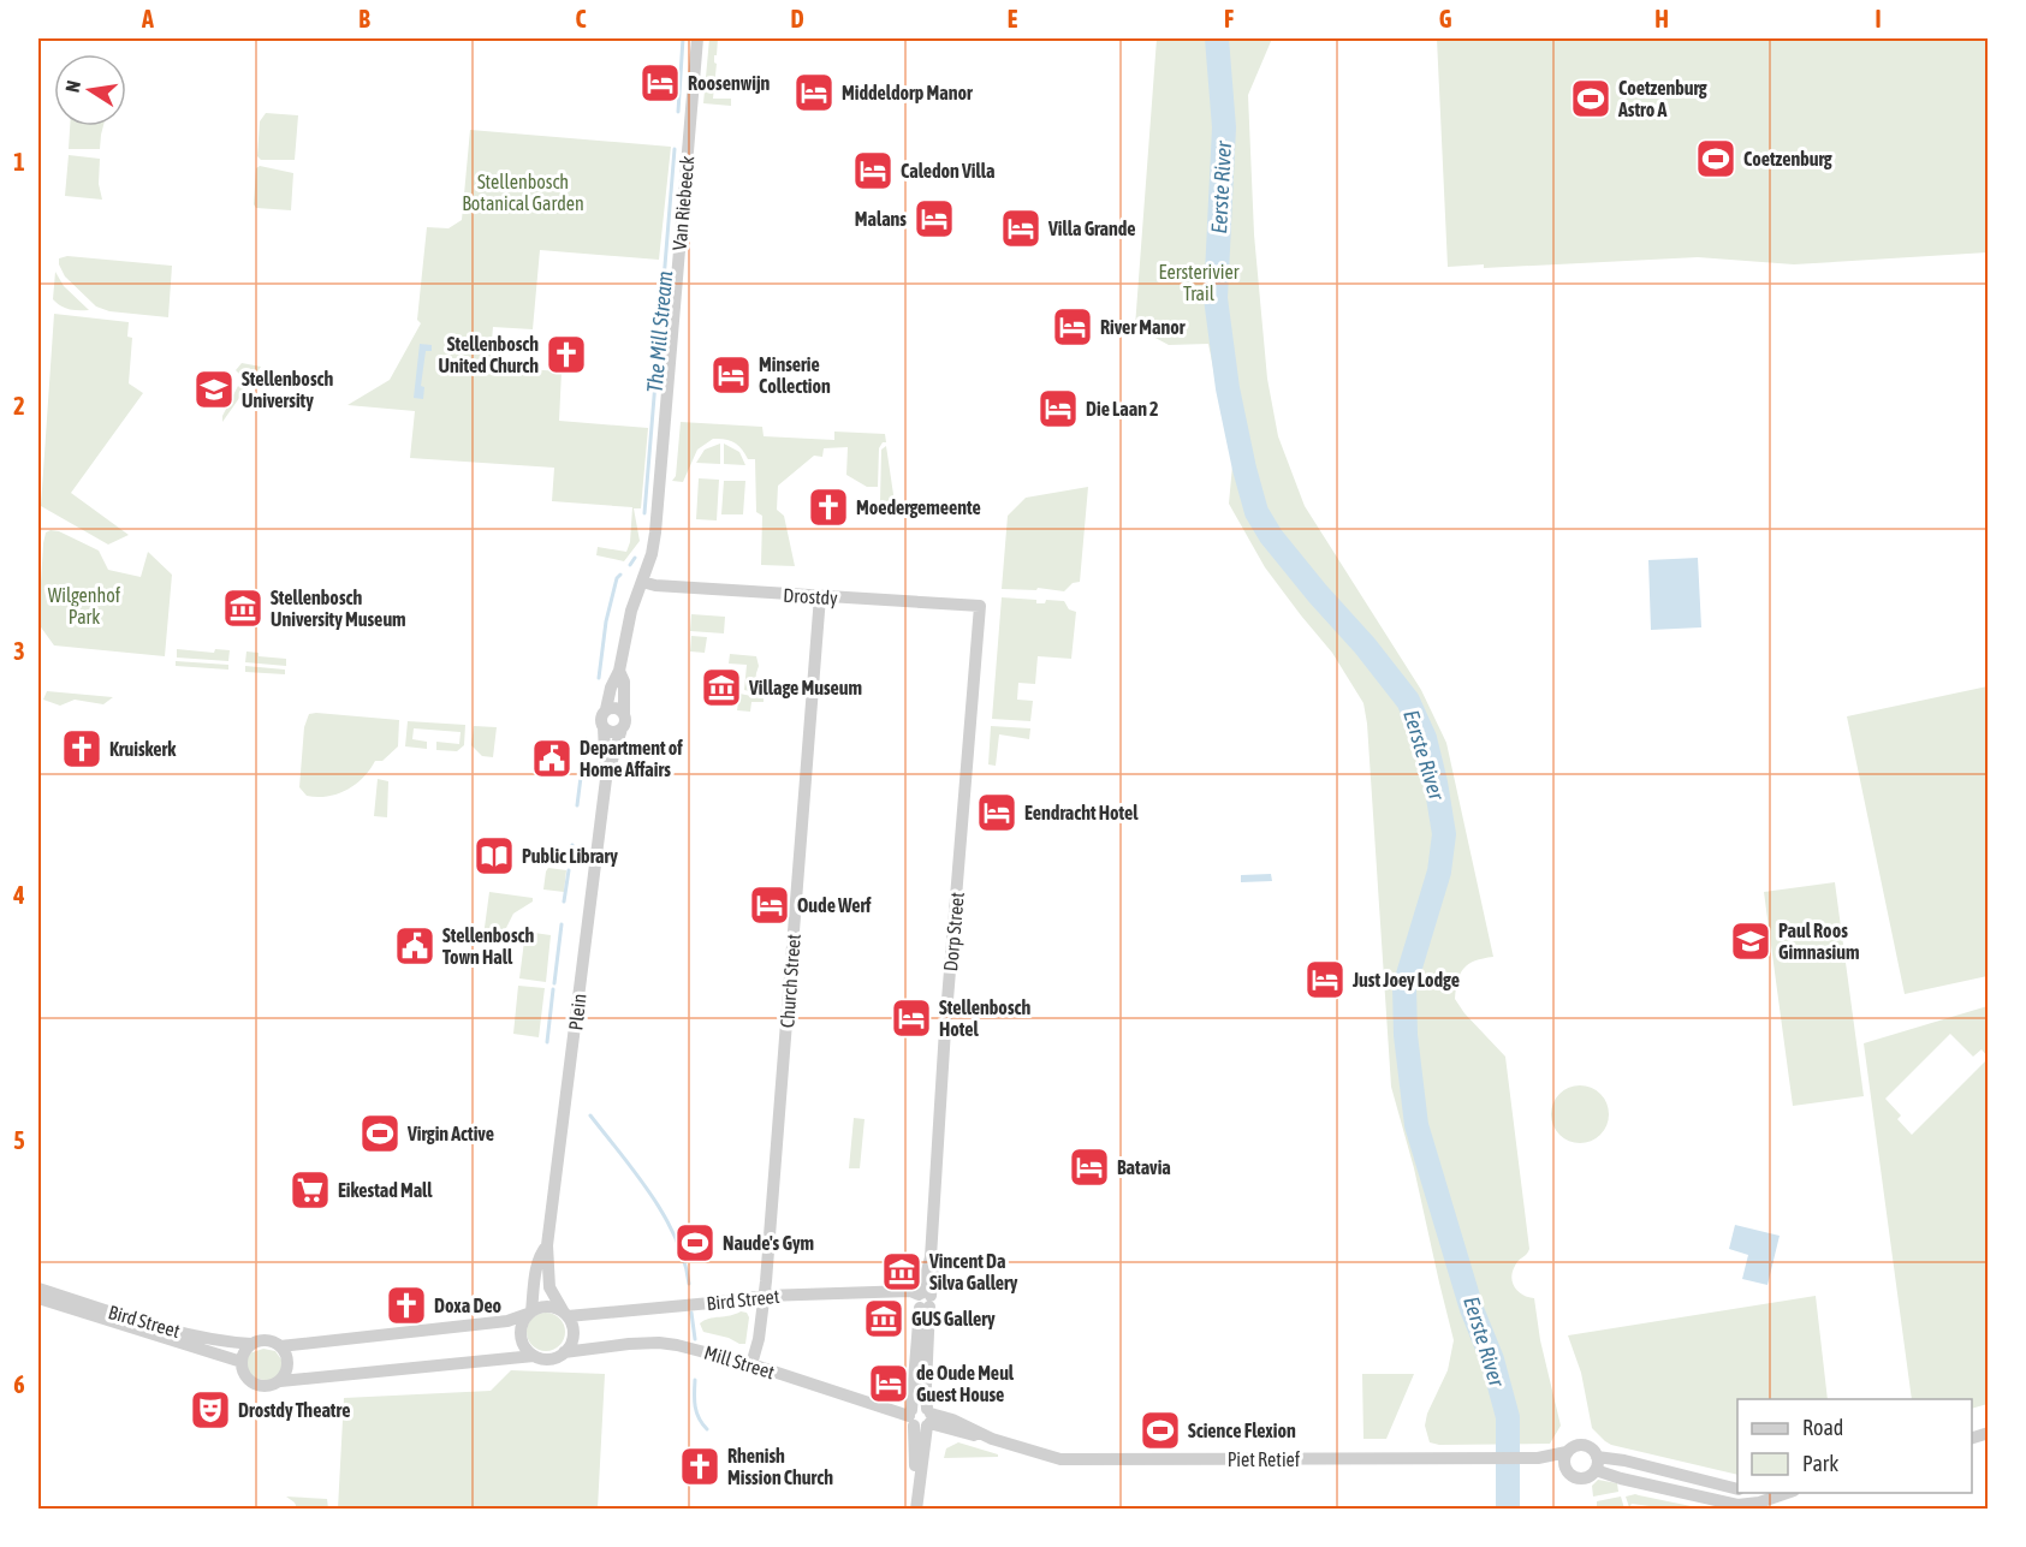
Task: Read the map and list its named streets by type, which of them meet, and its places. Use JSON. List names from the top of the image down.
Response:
{
  "streets": {
    "street": [
      "Van Riebeeck",
      "Drostdy",
      "Dorp Street",
      "Church Street",
      "Plein",
      "Bird Street",
      "Mill Street",
      "Piet Retief"
    ]
  },
  "crossings": [
    ["Van Riebeeck", "Drostdy"],
    ["Drostdy", "Dorp Street"],
    ["Drostdy", "Church Street"],
    ["Dorp Street", "Bird Street"],
    ["Dorp Street", "Mill Street"],
    ["Dorp Street", "Piet Retief"],
    ["Church Street", "Bird Street"],
    ["Church Street", "Mill Street"],
    ["Plein", "Bird Street"],
    ["Plein", "Mill Street"],
    ["Bird Street", "Mill Street"],
    ["Mill Street", "Piet Retief"]
  ],
  "water": ["Eerste River", "The Mill Stream"],
  "parks": ["Stellenbosch Botanical Garden", "Eersterivier Trail", "Wilgenhof Park"],
  "places": {
    "hotel": [
      "Roosenwijn",
      "Middeldorp Manor",
      "Caledon Villa",
      "Malans",
      "Villa Grande",
      "River Manor",
      "Minserie Collection",
      "Die Laan 2",
      "Eendracht Hotel",
      "Oude Werf",
      "Just Joey Lodge",
      "Stellenbosch Hotel",
      "Batavia",
      "de Oude Meul Guest House"
    ],
    "sports": [
      "Coetzenburg Astro A",
      "Coetzenburg",
      "Virgin Active",
      "Naude's Gym",
      "Science Flexion"
    ],
    "church": [
      "Stellenbosch United Church",
      "Moedergemeente",
      "Kruiskerk",
      "Doxa Deo",
      "Rhenish Mission Church"
    ],
    "school or university": ["Stellenbosch University", "Paul Roos Gimnasium"],
    "museum": [
      "Stellenbosch University Museum",
      "Village Museum",
      "Vincent Da Silva Gallery",
      "GUS Gallery"
    ],
    "public building": ["Department of Home Affairs", "Stellenbosch Town Hall"],
    "library": ["Public Library"],
    "supermarket": ["Eikestad Mall"],
    "theatre": ["Drostdy Theatre"]
  },
  "legend": ["Road", "Park"],
  "north": "left",
  "grid": {
    "columns": [
      "A",
      "B",
      "C",
      "D",
      "E",
      "F",
      "G",
      "H",
      "I"
    ],
    "rows": [
      "1",
      "2",
      "3",
      "4",
      "5",
      "6"
    ]
  }
}
